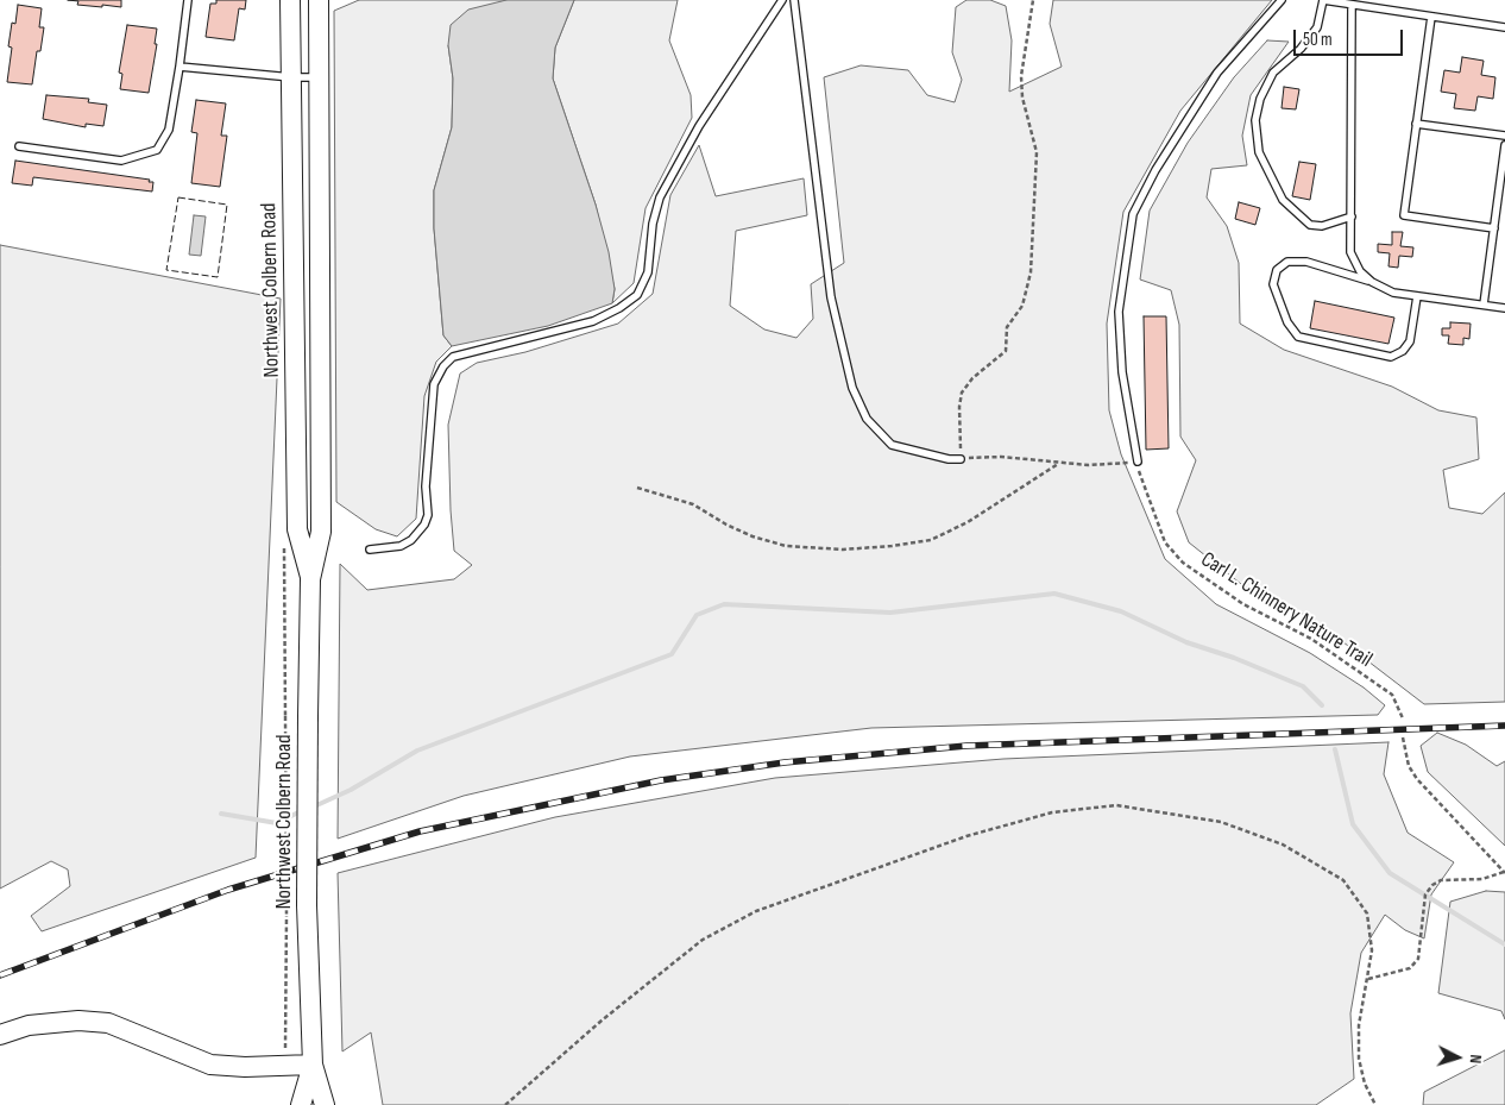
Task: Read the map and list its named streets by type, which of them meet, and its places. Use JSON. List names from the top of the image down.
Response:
{
  "streets": {
    "main road": ["Northwest Colbern Road"],
    "path": ["Carl L. Chinnery Nature Trail"]
  },
  "scale_bar": "50 m",
  "north": "right"
}
